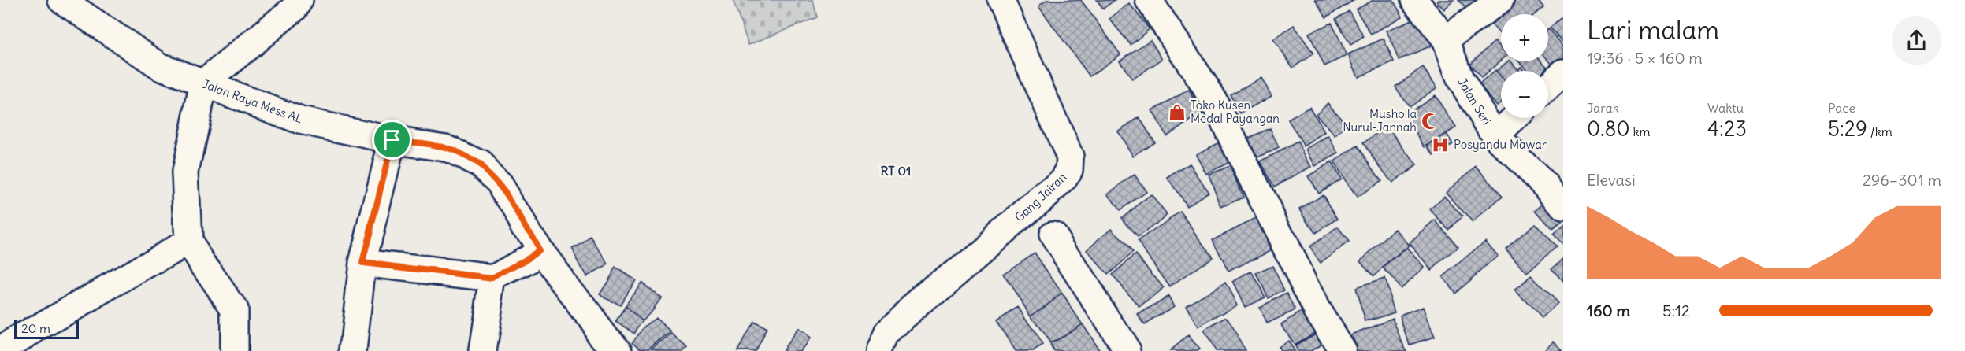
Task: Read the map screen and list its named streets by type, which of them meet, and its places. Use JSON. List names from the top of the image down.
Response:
{
  "streets": {
    "street": ["Jalan Raya Mess AL", "Jalan Seri", "Gang Jairan"]
  },
  "districts": ["RT 01"],
  "places": {
    "shop": ["Toko Kusen Medal Payangan"],
    "mosque": ["Musholla Nurul-Jannah"],
    "hospital": ["Posyandu Mawar"]
  },
  "scale_bar": "20 m",
  "page": {
    "heading": ["Lari malam", "19:36 · 5 × 160 m"],
    "map_buttons": ["+", "−"],
    "stats": [
      ["Jarak", "0.80 km"],
      ["Waktu", "4:23"],
      ["Pace", "5:29 /km"]
    ],
    "chart": ["Elevasi", "296–301 m"],
    "list": [
      {
        "name": "160 m",
        "note": "5:12"
      }
    ],
    "scale": "20 m"
  }
}
